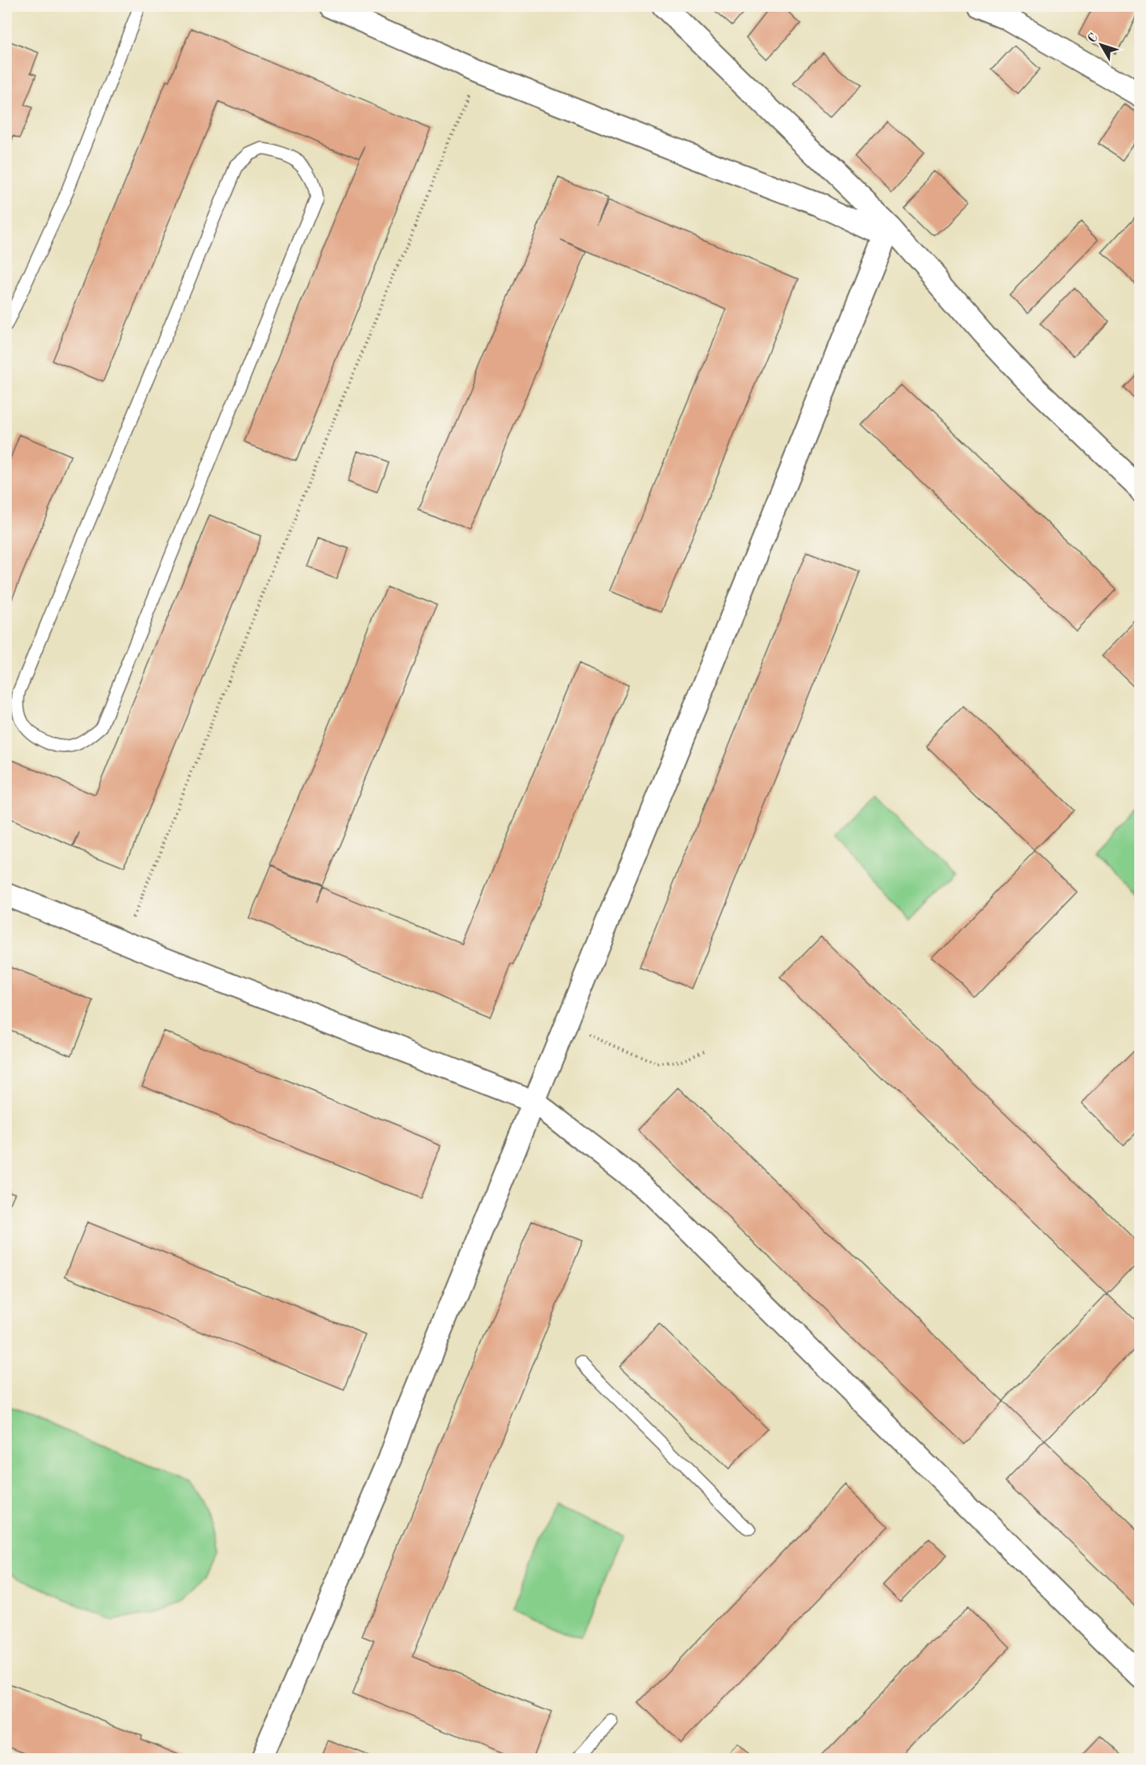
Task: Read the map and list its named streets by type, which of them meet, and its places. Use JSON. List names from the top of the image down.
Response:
{
  "north": "top left"
}
